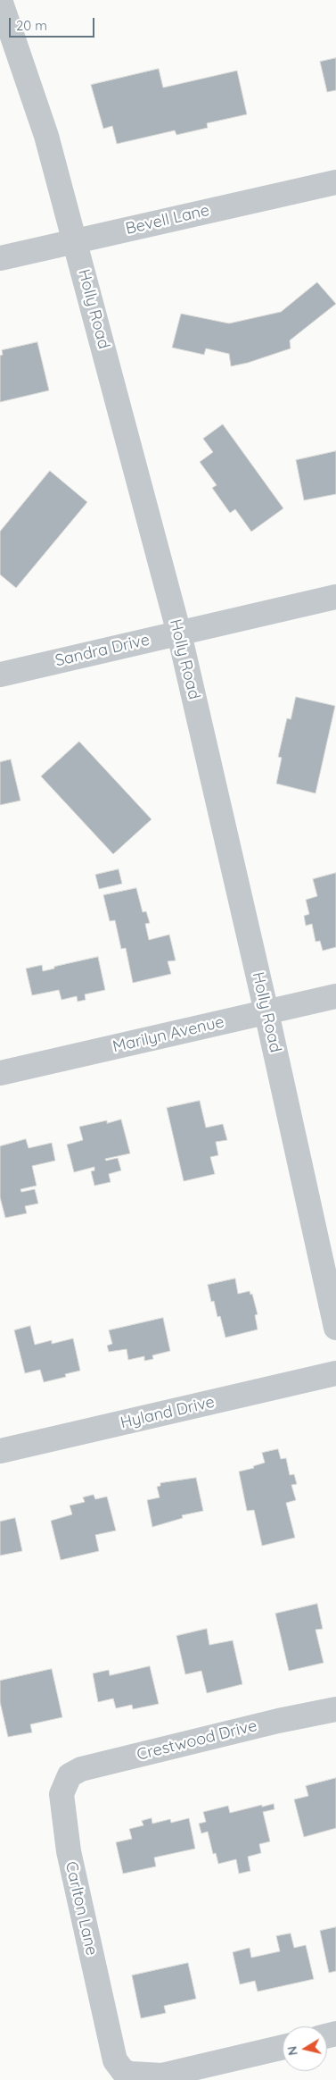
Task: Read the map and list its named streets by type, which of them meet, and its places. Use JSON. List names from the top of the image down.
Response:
{
  "streets": {
    "street": [
      "Bevell Lane",
      "Holly Road",
      "Sandra Drive",
      "Marilyn Avenue",
      "Hyland Drive",
      "Crestwood Drive",
      "Carlton Lane"
    ]
  },
  "crossings": [
    ["Bevell Lane", "Holly Road"],
    ["Holly Road", "Sandra Drive"],
    ["Holly Road", "Marilyn Avenue"],
    ["Crestwood Drive", "Carlton Lane"]
  ],
  "scale_bar": "20 m",
  "north": "left"
}
